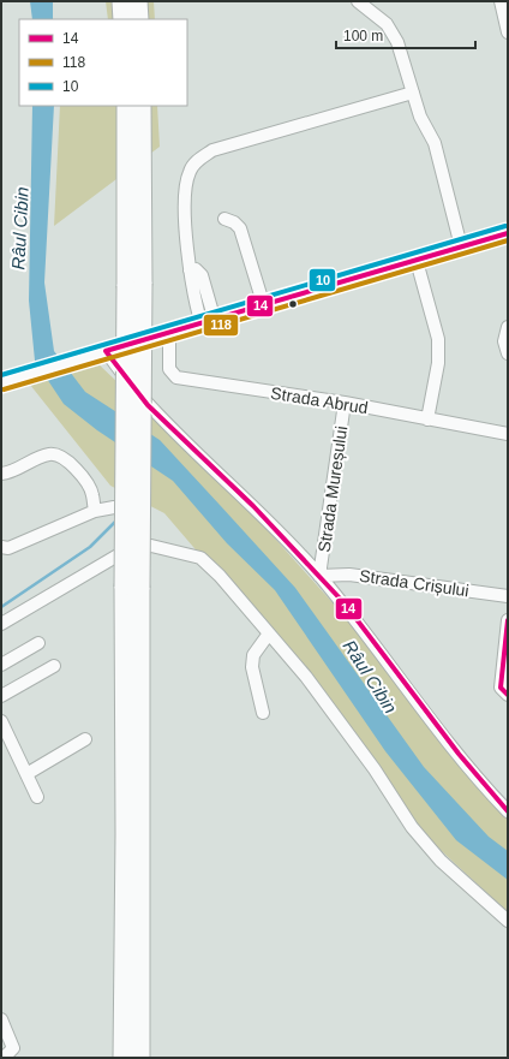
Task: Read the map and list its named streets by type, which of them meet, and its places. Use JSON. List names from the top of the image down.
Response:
{
  "streets": {
    "street": ["Strada Abrud", "Strada Mureșului", "Strada Crișului"]
  },
  "crossings": [
    ["Strada Abrud", "Strada Mureșului"],
    ["Strada Mureșului", "Strada Crișului"]
  ],
  "water": ["Râul Cibin"],
  "lines": ["transit line 10", "transit line 14", "transit line 118"],
  "legend": ["14", "118", "10"],
  "scale_bar": "100 m"
}
